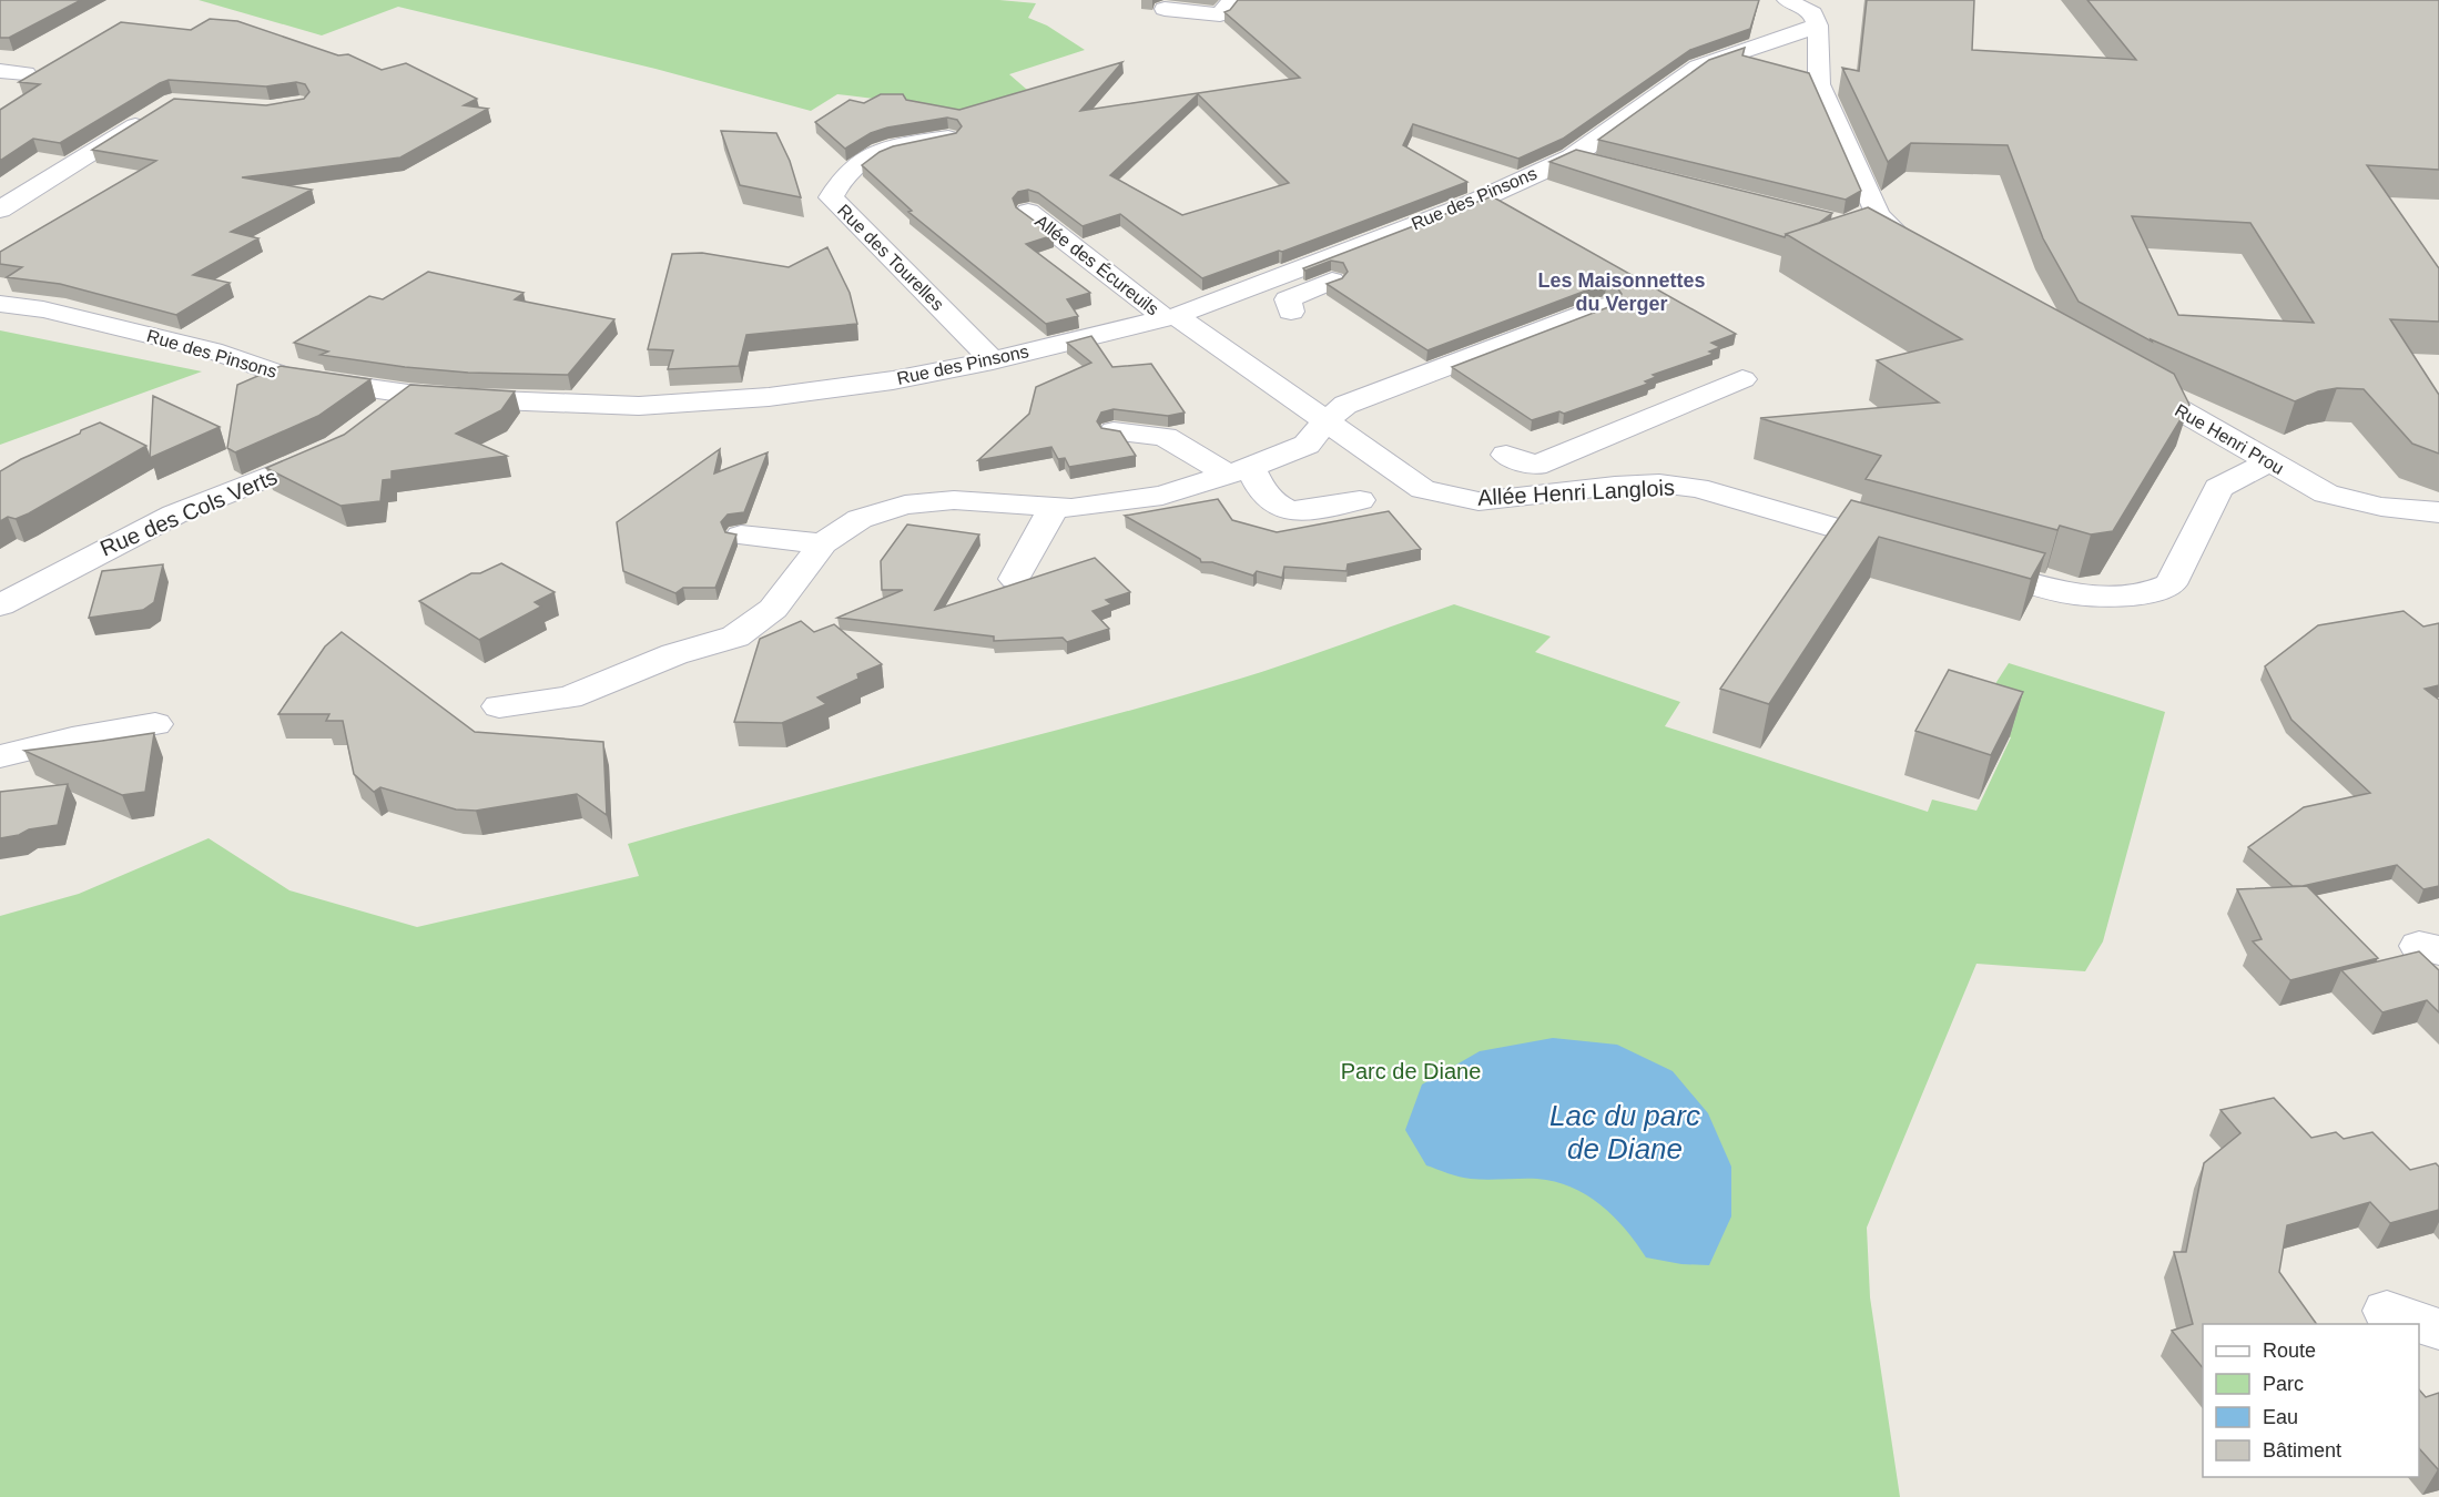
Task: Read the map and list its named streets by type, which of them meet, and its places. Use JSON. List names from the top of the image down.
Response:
{
  "streets": {
    "street": [
      "Rue des Pinsons",
      "Rue des Tourelles",
      "Allée des Écureuils",
      "Rue Henri Prou",
      "Allée Henri Langlois",
      "Rue des Cols Verts"
    ]
  },
  "crossings": [
    ["Rue des Pinsons", "Rue des Tourelles"],
    ["Rue des Pinsons", "Allée des Écureuils"],
    ["Rue des Pinsons", "Allée Henri Langlois"],
    ["Allée des Écureuils", "Allée Henri Langlois"]
  ],
  "districts": ["Les Maisonnettes du Verger"],
  "water": ["Lac du parc de Diane"],
  "parks": ["Parc de Diane"],
  "legend": [
    "Route",
    "Parc",
    "Eau",
    "Bâtiment"
  ]
}
